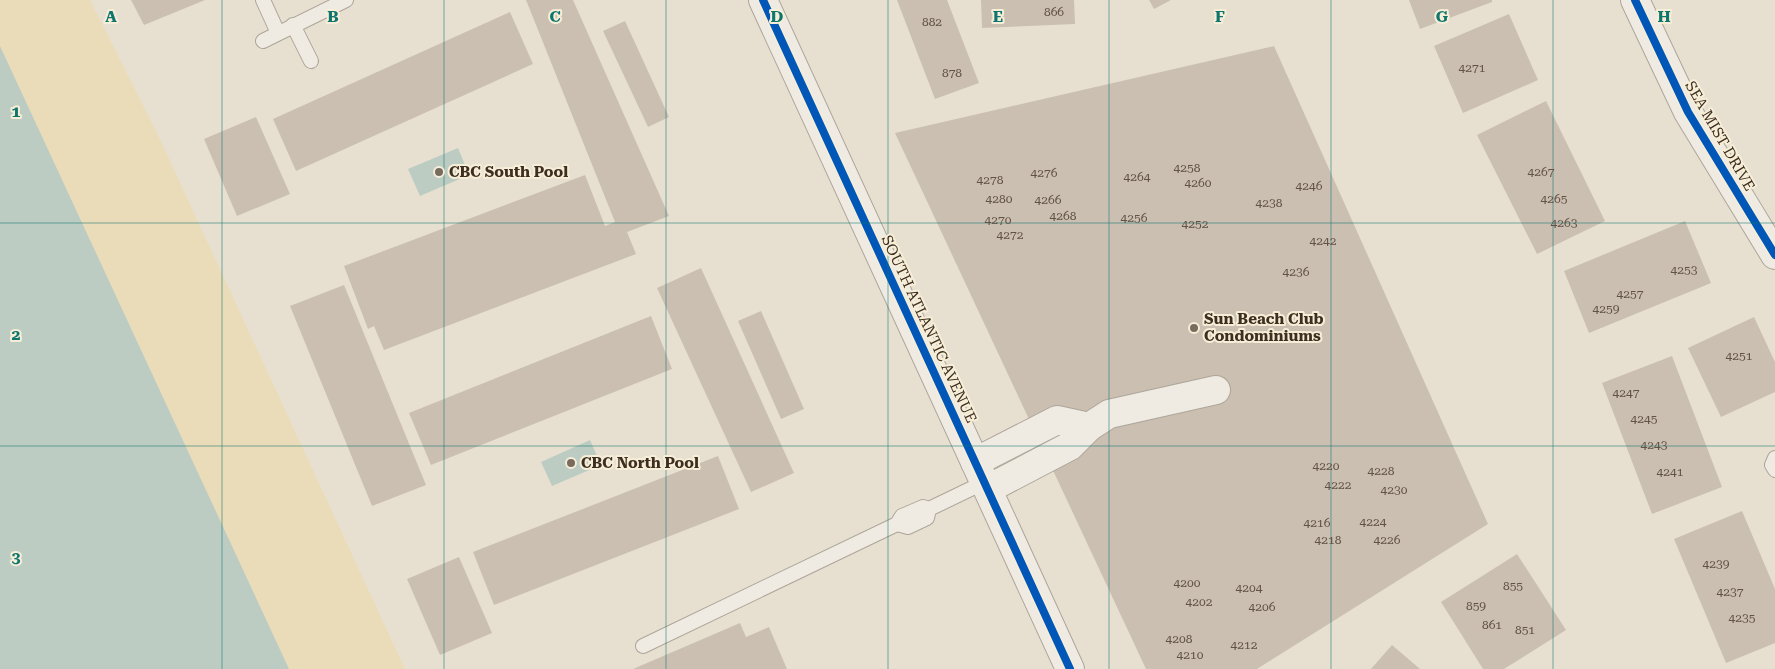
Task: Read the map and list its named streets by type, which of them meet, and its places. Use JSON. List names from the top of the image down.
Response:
{
  "streets": {
    "street": ["SEA MIST DRIVE", "SOUTH ATLANTIC AVENUE"]
  },
  "places": ["CBC South Pool", "Sun Beach Club Condominiums", "CBC North Pool"],
  "house_numbers": [
    "866",
    "882",
    "4271",
    "878",
    "4258",
    "4267",
    "4276",
    "4264",
    "4278",
    "4260",
    "4246",
    "4280",
    "4265",
    "4266",
    "4238",
    "4268",
    "4256",
    "4270",
    "4263",
    "4252",
    "4272",
    "4242",
    "4253",
    "4236",
    "4257",
    "4259",
    "4251",
    "4247",
    "4245",
    "4243",
    "4220",
    "4228",
    "4241",
    "4222",
    "4230",
    "4224",
    "4216",
    "4218",
    "4226",
    "4239",
    "4200",
    "855",
    "4204",
    "4237",
    "4202",
    "859",
    "4206",
    "4235",
    "861",
    "851",
    "4208",
    "4212",
    "4210"
  ],
  "grid": {
    "columns": [
      "A",
      "B",
      "C",
      "D",
      "E",
      "F",
      "G",
      "H"
    ],
    "rows": ["1", "2", "3"]
  }
}
